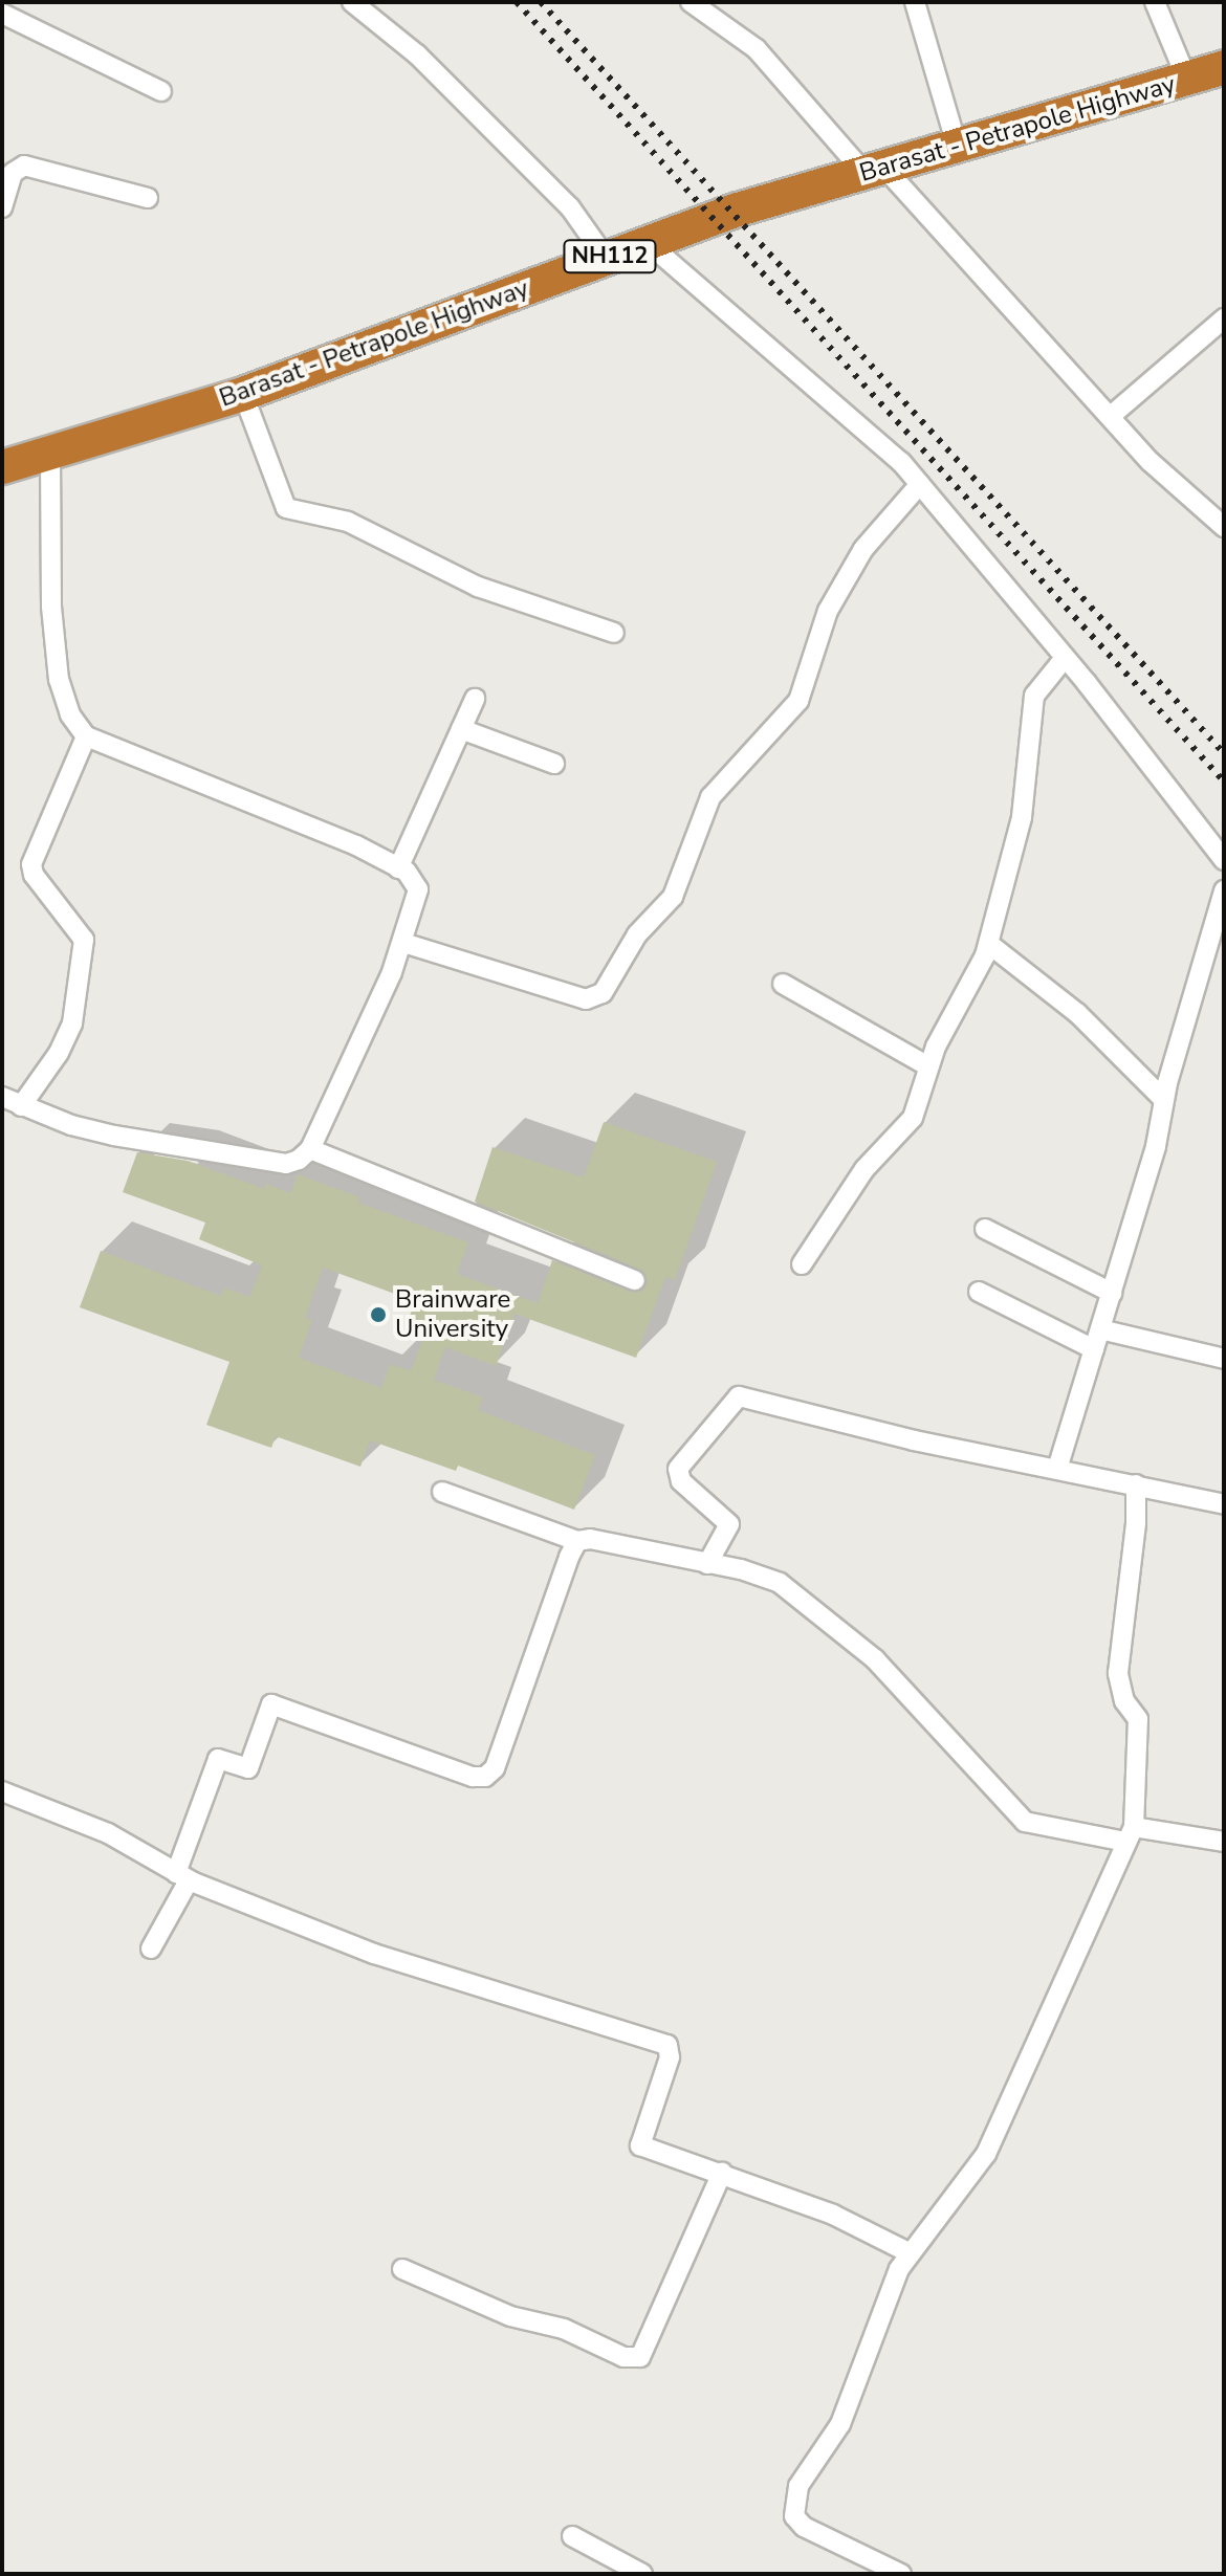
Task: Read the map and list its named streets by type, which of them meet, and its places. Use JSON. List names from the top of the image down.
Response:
{
  "streets": {
    "highway": ["Barasat - Petrapole Highway", "NH112"]
  },
  "places": ["Brainware University"]
}
